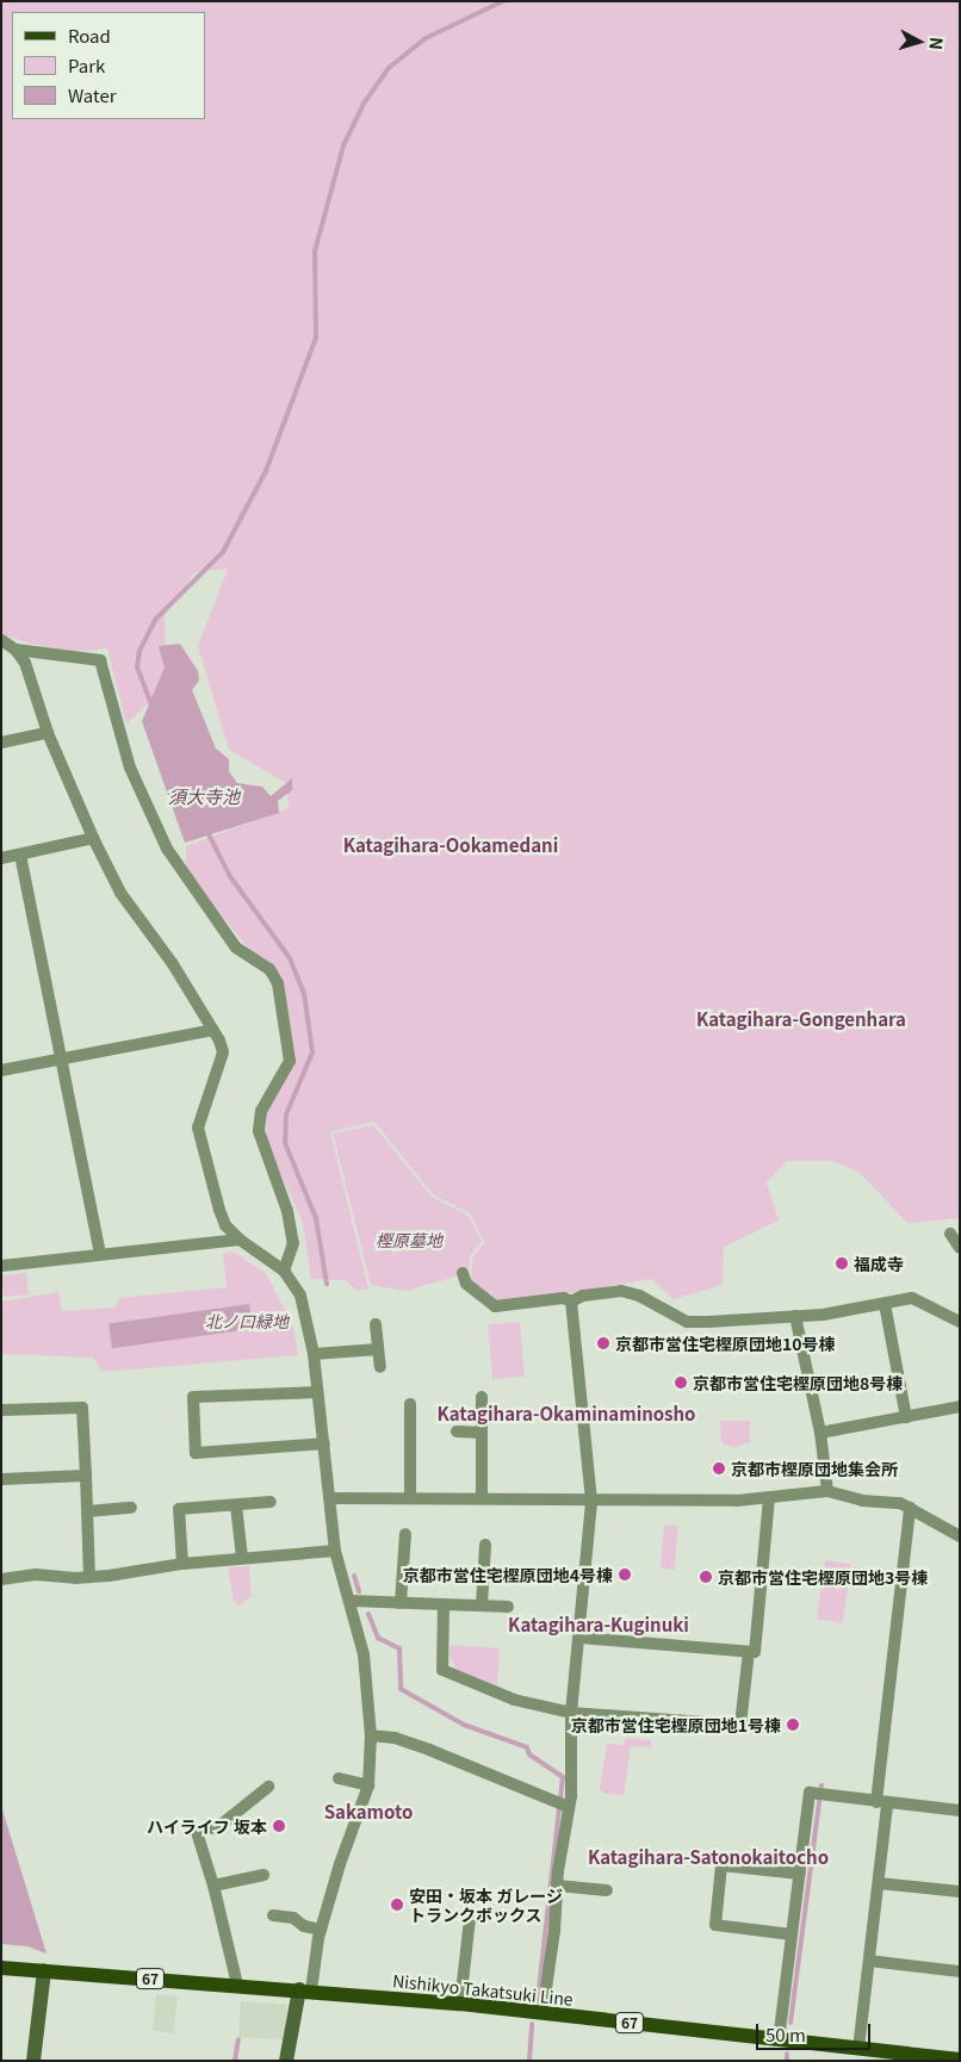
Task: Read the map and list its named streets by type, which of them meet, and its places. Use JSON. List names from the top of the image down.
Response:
{
  "streets": {
    "main road": ["67", "Nishikyo Takatsuki Line"]
  },
  "districts": [
    "Katagihara-Ookamedani",
    "Katagihara-Gongenhara",
    "Katagihara-Okaminaminosho",
    "Katagihara-Kuginuki",
    "Sakamoto",
    "Katagihara-Satonokaitocho"
  ],
  "water": ["須大寺池"],
  "parks": ["樫原墓地", "北ノ口緑地"],
  "places": [
    "福成寺",
    "京都市営住宅樫原団地10号棟",
    "京都市営住宅樫原団地8号棟",
    "京都市樫原団地集会所",
    "京都市営住宅樫原団地4号棟",
    "京都市営住宅樫原団地3号棟",
    "京都市営住宅樫原団地1号棟",
    "ハイライフ 坂本",
    "安田・坂本 ガレージ トランクボックス"
  ],
  "legend": ["Road", "Park", "Water"],
  "scale_bar": "50 m",
  "north": "right"
}
